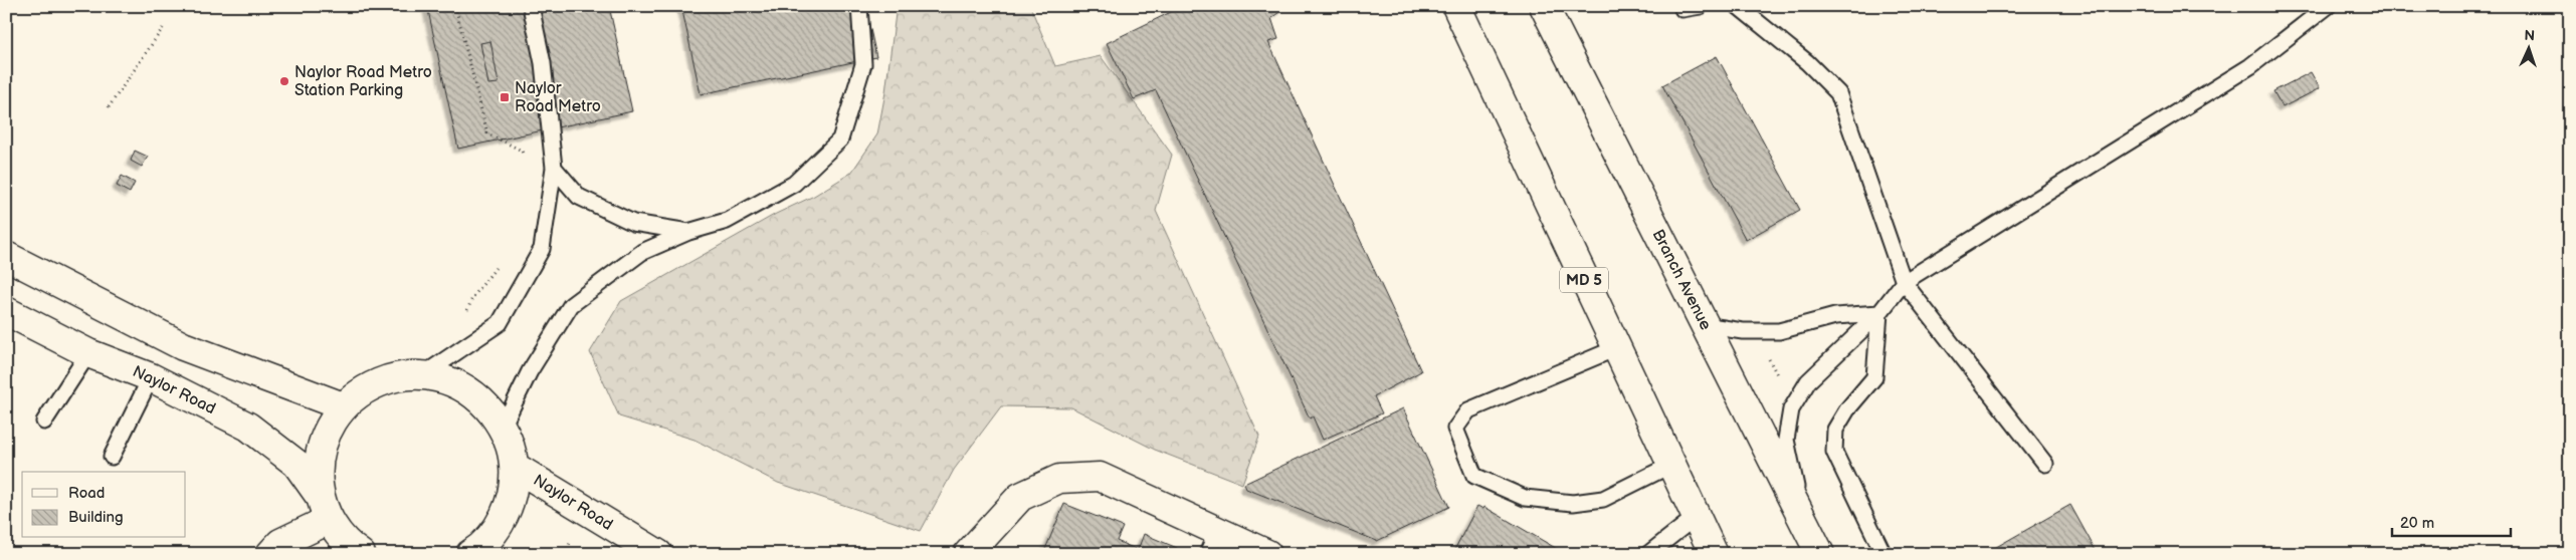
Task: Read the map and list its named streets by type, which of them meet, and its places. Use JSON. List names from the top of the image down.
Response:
{
  "streets": {
    "main road": ["MD 5", "Branch Avenue", "Naylor Road"]
  },
  "places": {
    "other": ["Naylor Road Metro Station Parking"],
    "transit": ["Naylor Road Metro"]
  },
  "legend": ["Road", "Building"],
  "scale_bar": "20 m",
  "north": "top"
}
